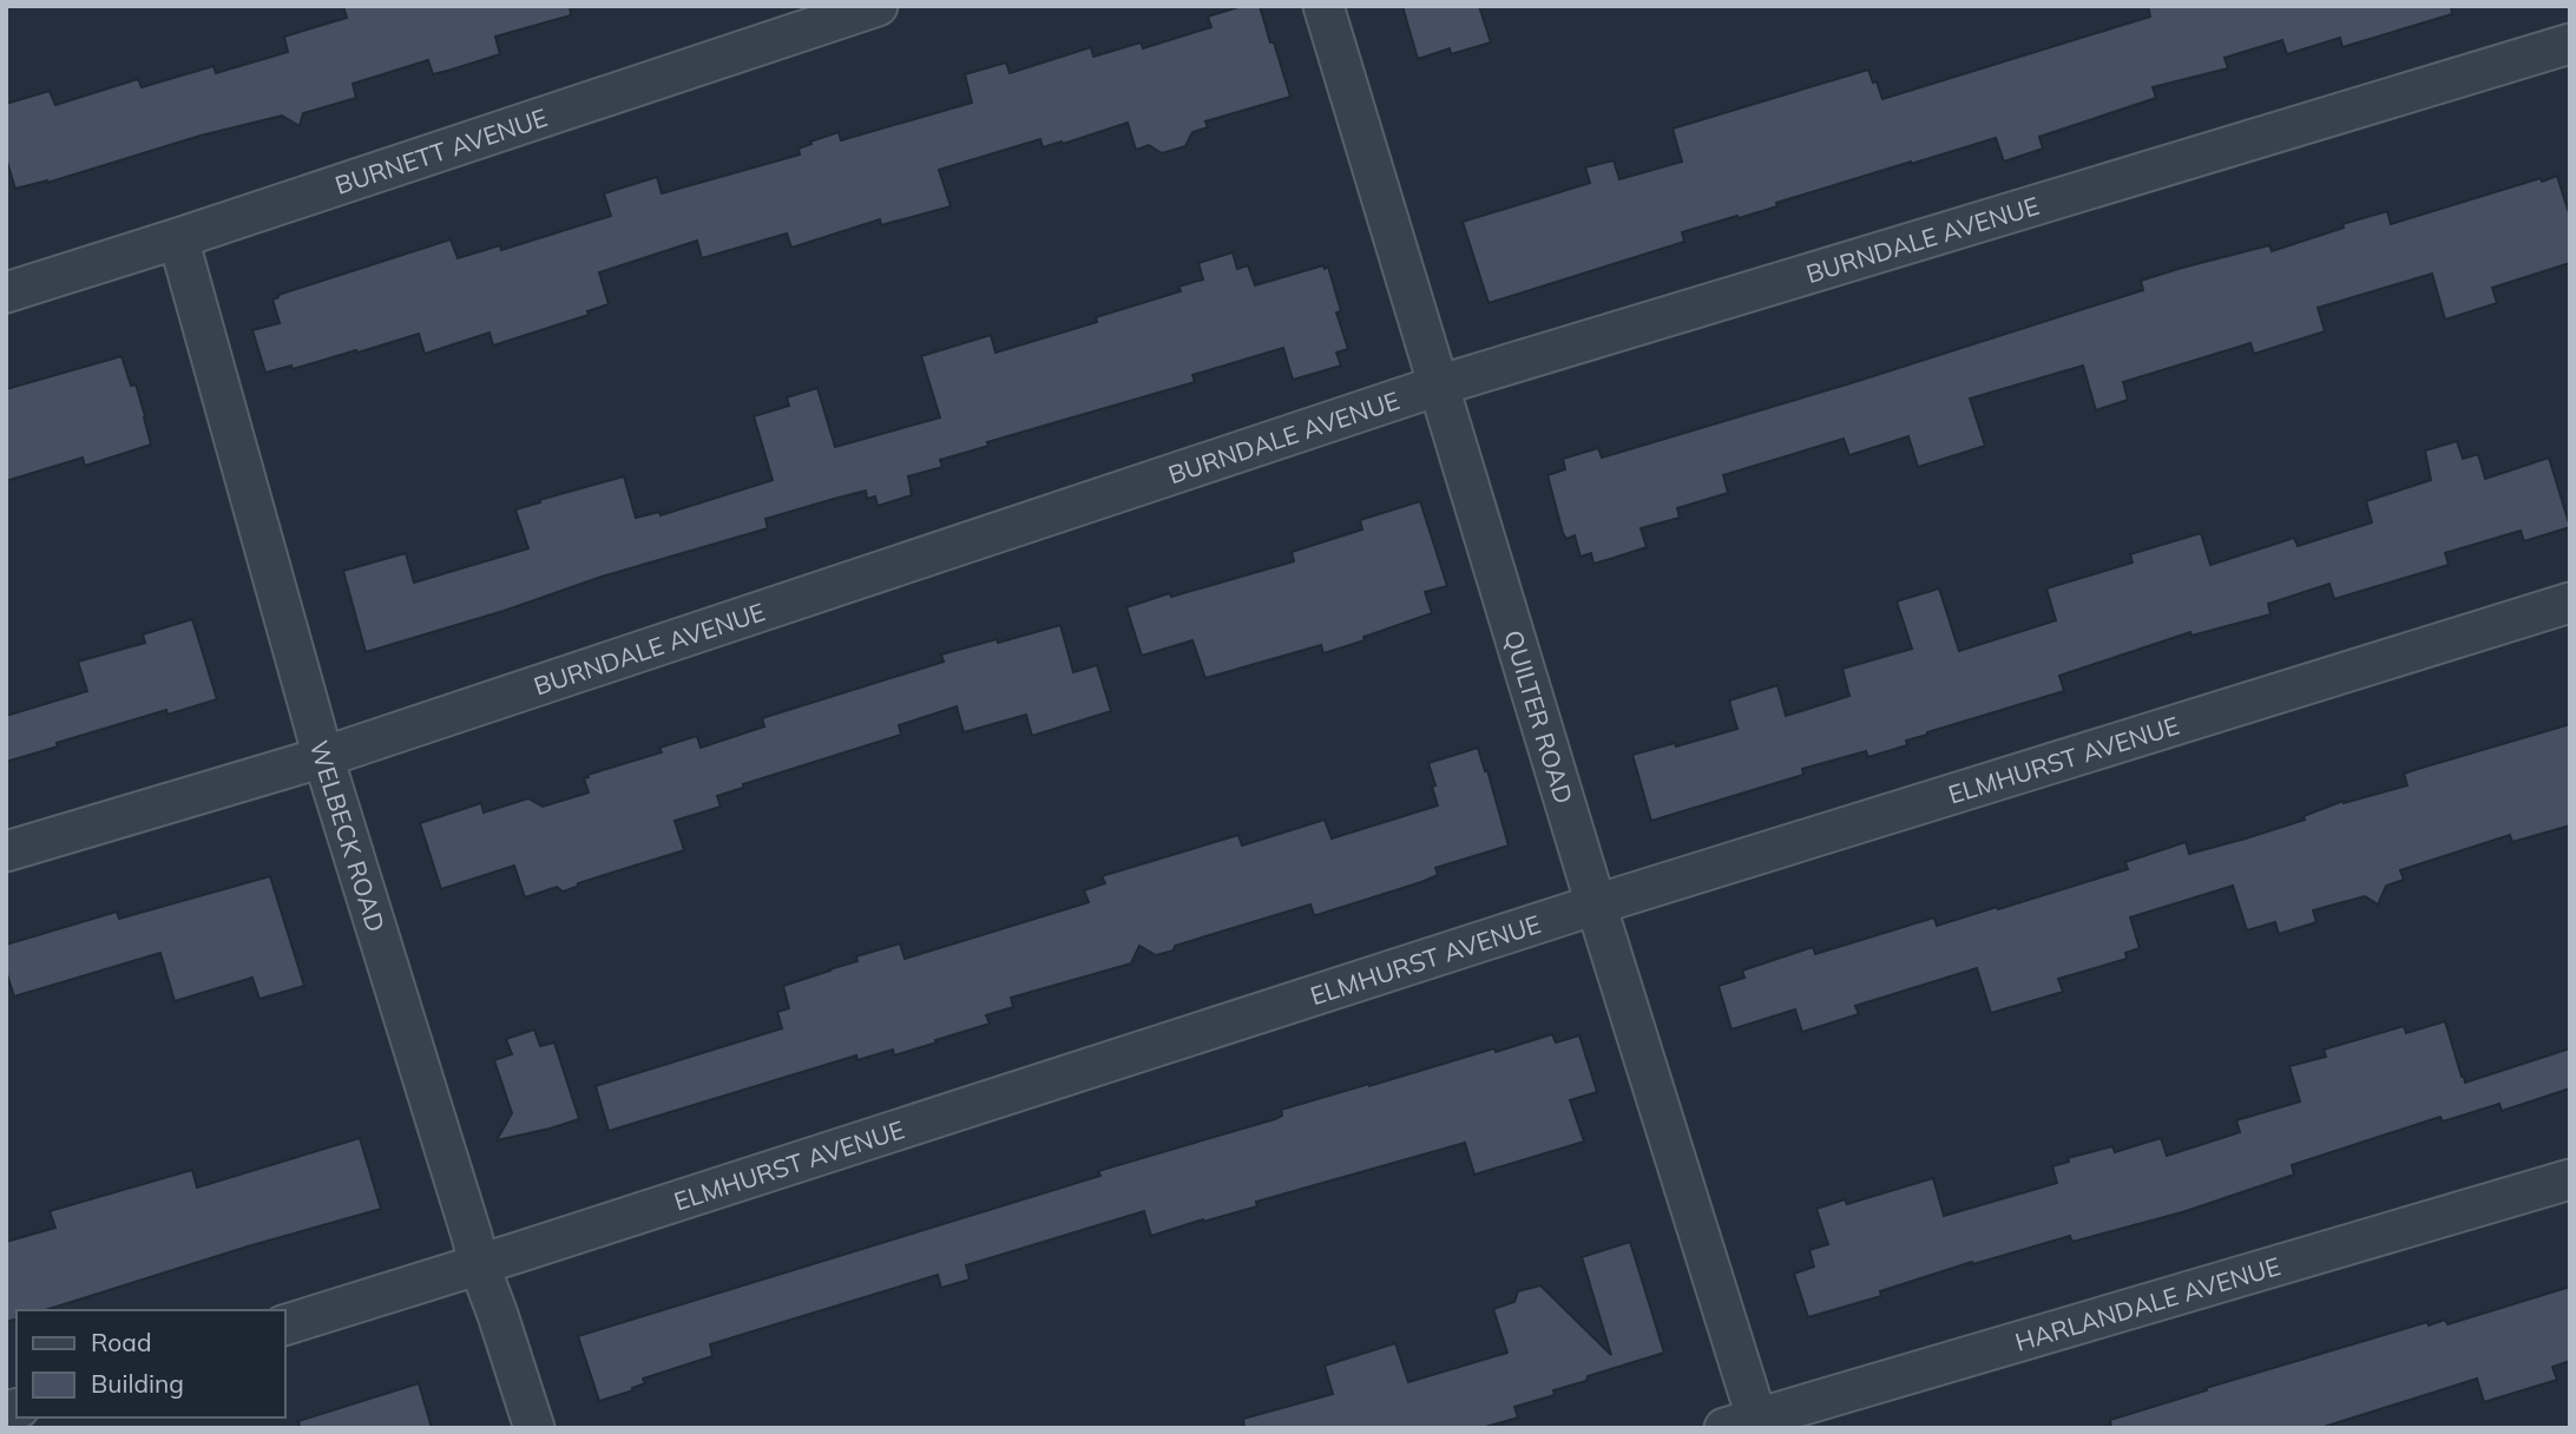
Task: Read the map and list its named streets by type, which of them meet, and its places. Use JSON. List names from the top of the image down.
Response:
{
  "streets": {
    "street": [
      "BURNETT AVENUE",
      "BURNDALE AVENUE",
      "QUILTER ROAD",
      "ELMHURST AVENUE",
      "WELBECK ROAD",
      "HARLANDALE AVENUE"
    ]
  },
  "crossings": [
    ["BURNETT AVENUE", "WELBECK ROAD"],
    ["BURNDALE AVENUE", "QUILTER ROAD"],
    ["BURNDALE AVENUE", "WELBECK ROAD"],
    ["QUILTER ROAD", "ELMHURST AVENUE"],
    ["QUILTER ROAD", "HARLANDALE AVENUE"],
    ["ELMHURST AVENUE", "WELBECK ROAD"]
  ],
  "legend": ["Road", "Building"]
}
